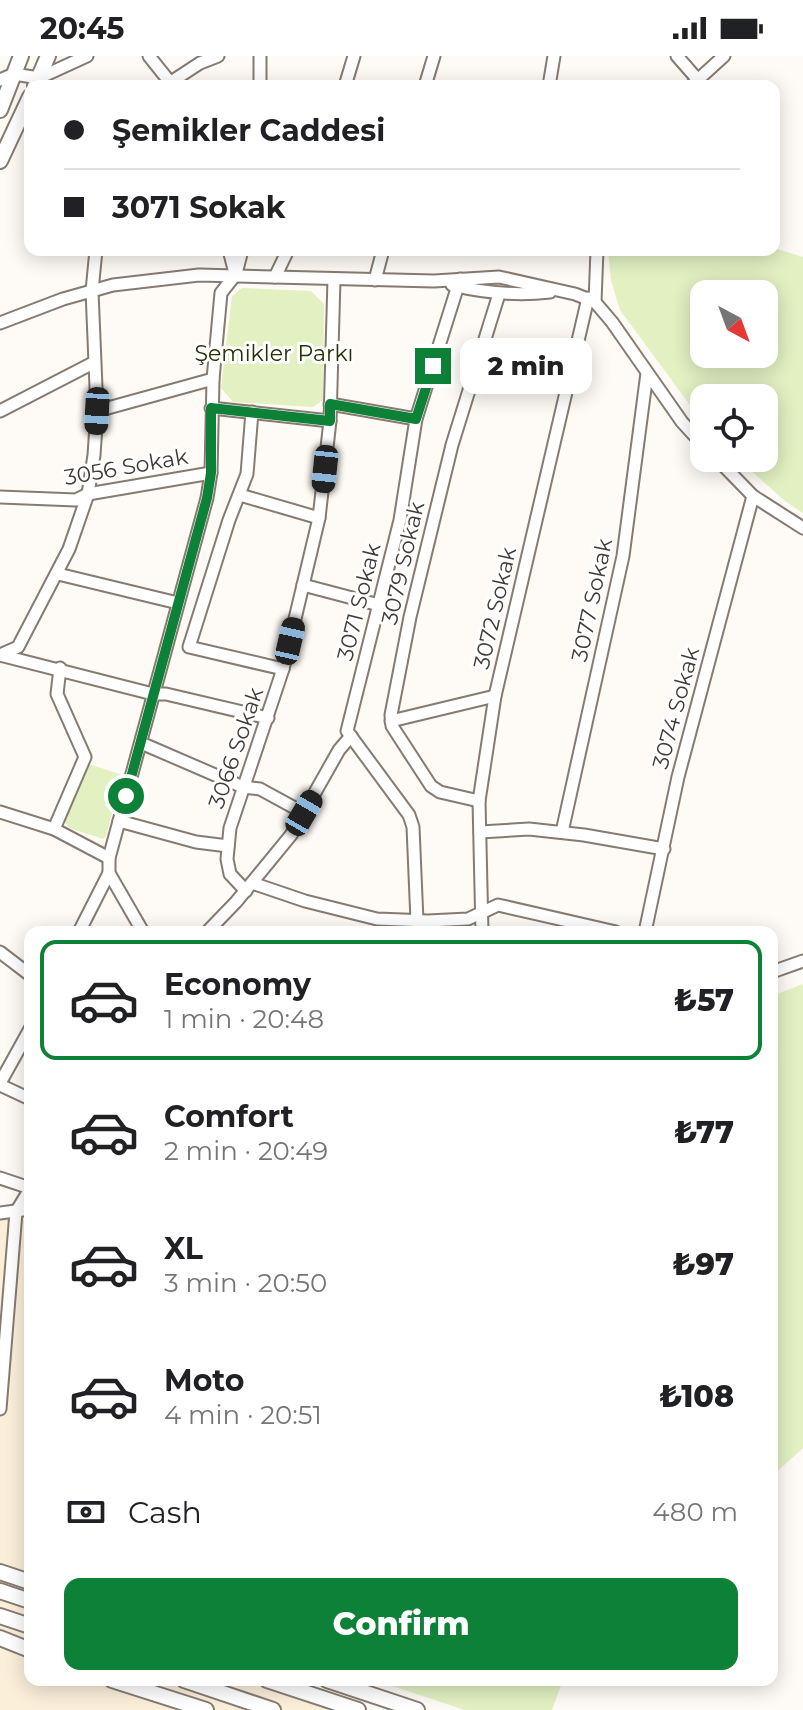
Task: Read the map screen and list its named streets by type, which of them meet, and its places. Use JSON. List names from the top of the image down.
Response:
{
  "streets": {
    "street": [
      "3056 Sokak",
      "3079 Sokak",
      "3077 Sokak",
      "3071 Sokak",
      "3072 Sokak",
      "3074 Sokak",
      "3066 Sokak"
    ]
  },
  "parks": ["Şemikler Parkı"],
  "north": "bottom right",
  "page": {
    "status": "20:45",
    "banner": ["Şemikler Caddesi", "3071 Sokak"],
    "bubble": "2 min",
    "list": [
      {
        "name": "Economy",
        "note": "1 min · 20:48",
        "value": "₺57"
      },
      {
        "name": "Comfort",
        "note": "2 min · 20:49",
        "value": "₺77"
      },
      {
        "name": "XL",
        "note": "3 min · 20:50",
        "value": "₺97"
      },
      {
        "name": "Moto",
        "note": "4 min · 20:51",
        "value": "₺108"
      }
    ],
    "pay": ["Cash", "480 m"],
    "buttons": "Confirm"
  }
}
